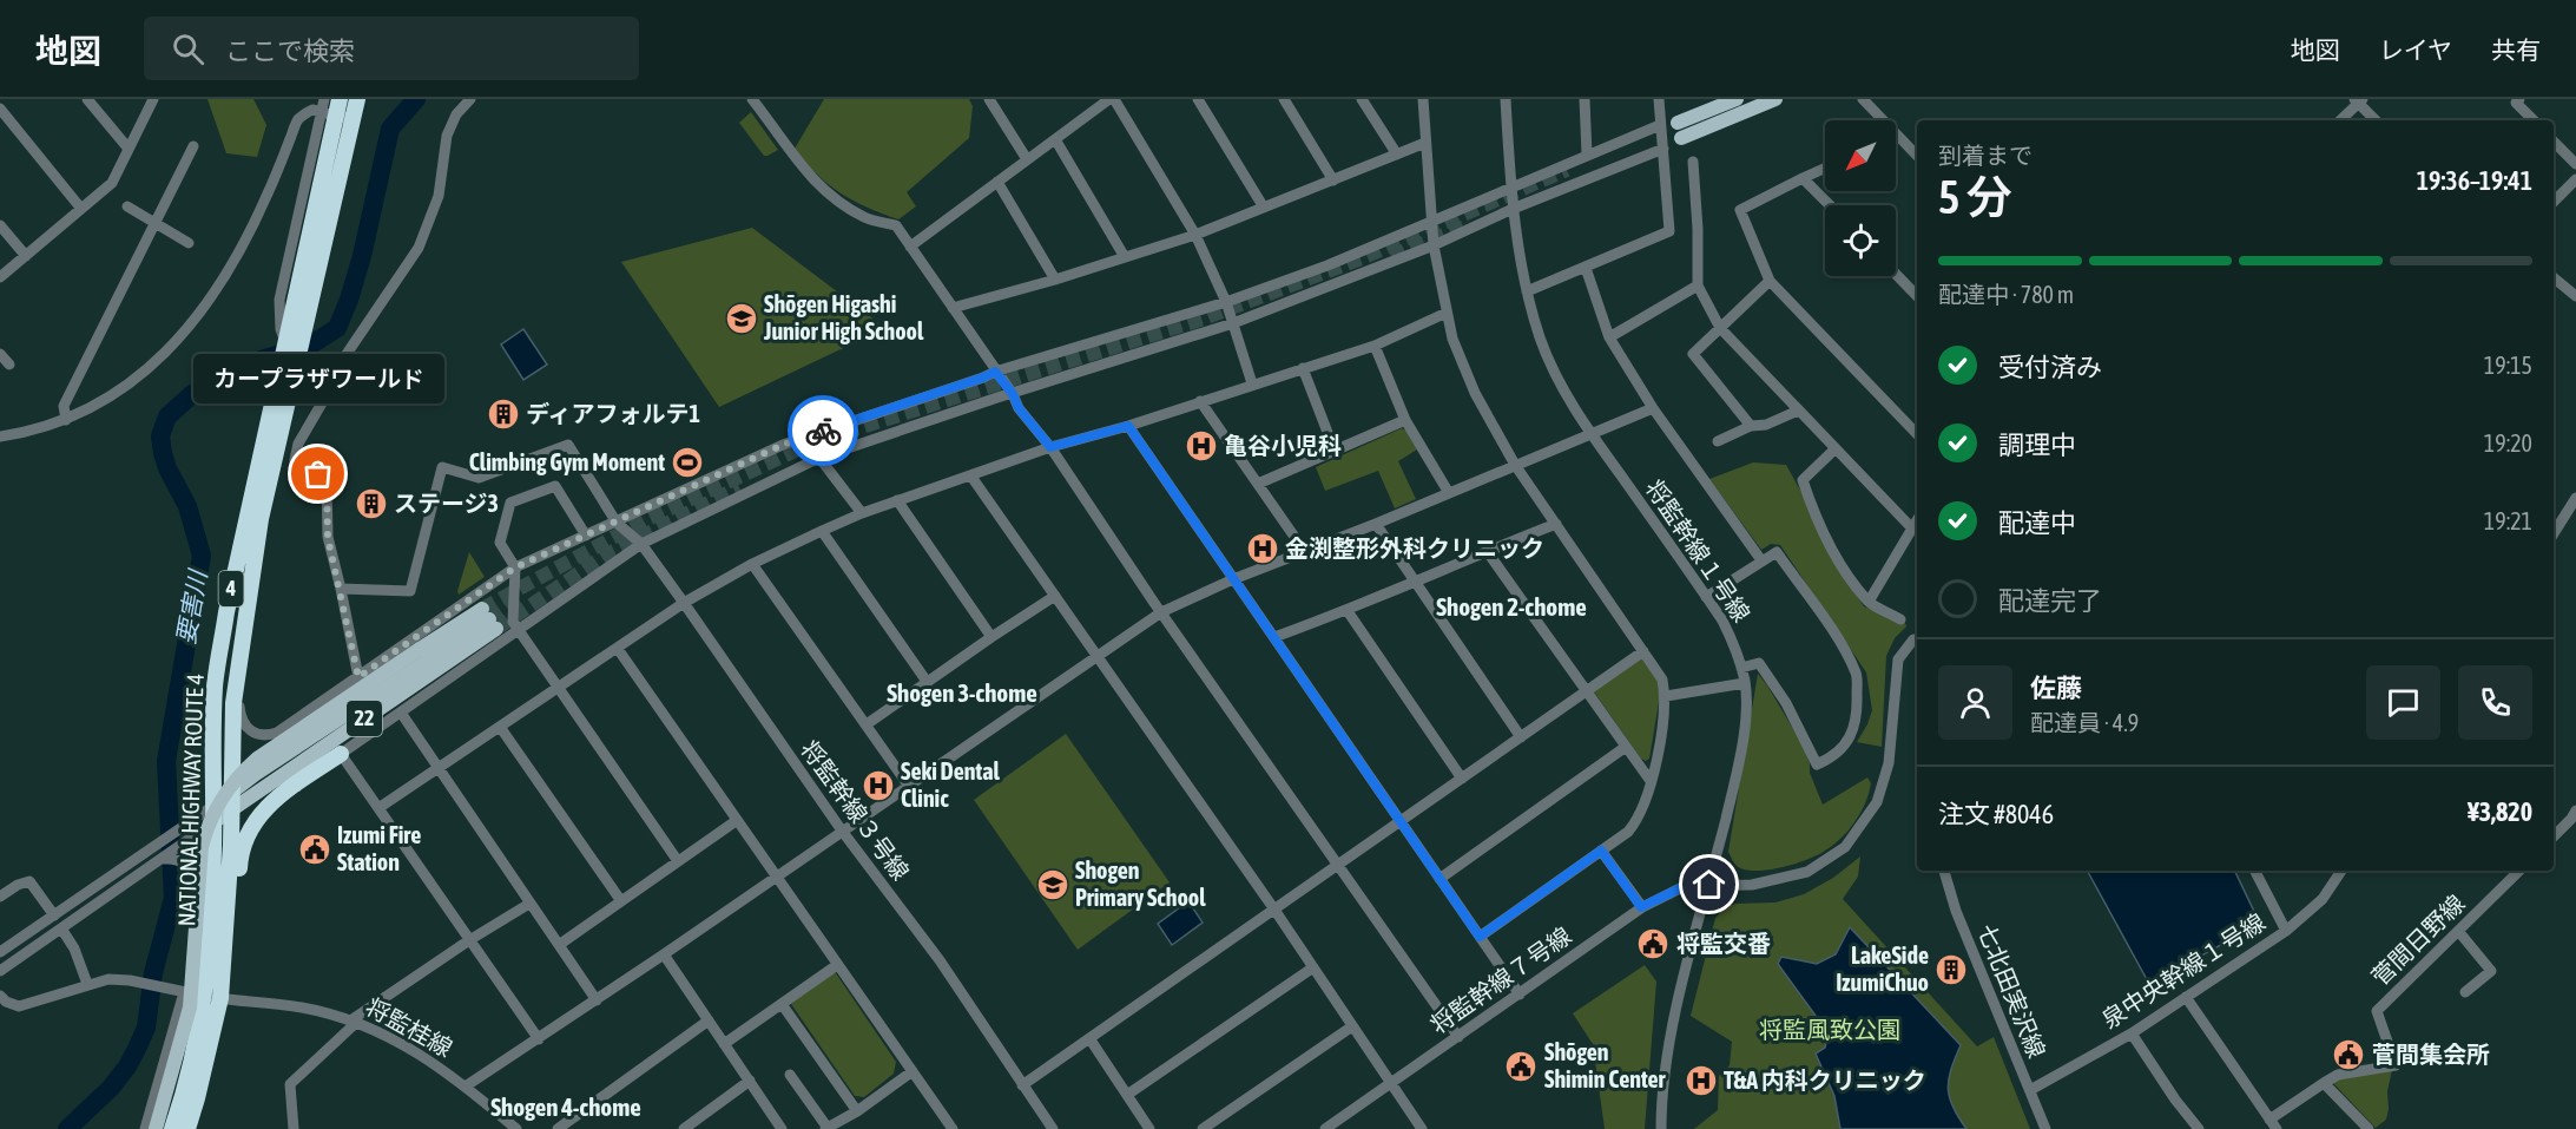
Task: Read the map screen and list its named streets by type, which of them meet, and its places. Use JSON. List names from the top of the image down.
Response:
{
  "streets": {
    "highway": ["4", "NATIONAL HIGHWAY ROUTE 4"],
    "main road": ["22"],
    "street": [
      "将監幹線１号線",
      "将監幹線３号線",
      "菅間日野線",
      "泉中央幹線１号線",
      "将監幹線７号線",
      "七北田実沢線",
      "将監桂線"
    ]
  },
  "crossings": [
    ["将監幹線１号線", "将監幹線７号線"],
    ["22", "NATIONAL HIGHWAY ROUTE 4"],
    ["NATIONAL HIGHWAY ROUTE 4", "将監桂線"],
    ["泉中央幹線１号線", "七北田実沢線"]
  ],
  "districts": ["Shogen 2-chome", "Shogen 3-chome", "Shogen 4-chome"],
  "water": ["要害川"],
  "parks": ["将監風致公園"],
  "places": {
    "school or university": ["Shōgen Higashi Junior High School", "Shogen Primary School"],
    "building": ["ディアフォルテ1", "ステージ3", "LakeSide IzumiChuo"],
    "hospital": [
      "亀谷小児科",
      "金渕整形外科クリニック",
      "Seki Dental Clinic",
      "T&A 内科クリニック"
    ],
    "sports": ["Climbing Gym Moment"],
    "other": ["カープラザワールド"],
    "public building": [
      "Izumi Fire Station",
      "将監交番",
      "菅間集会所",
      "Shōgen Shimin Center"
    ]
  },
  "north": "bottom left",
  "page": {
    "header": "地図",
    "search": "ここで検索",
    "nav": ["地図", "レイヤ", "共有"],
    "heading": ["5 分", "到着まで", "19:36–19:41"],
    "panel": [
      "佐藤",
      "配達員 · 4.9",
      "注文 #8046",
      "¥3,820"
    ],
    "bar": "配達中 · 780 m",
    "list": [
      ["受付済み", "19:15"],
      ["調理中", "19:20"],
      ["配達中", "19:21"],
      "配達完了"
    ],
    "bubble": "カープラザワールド"
  }
}
